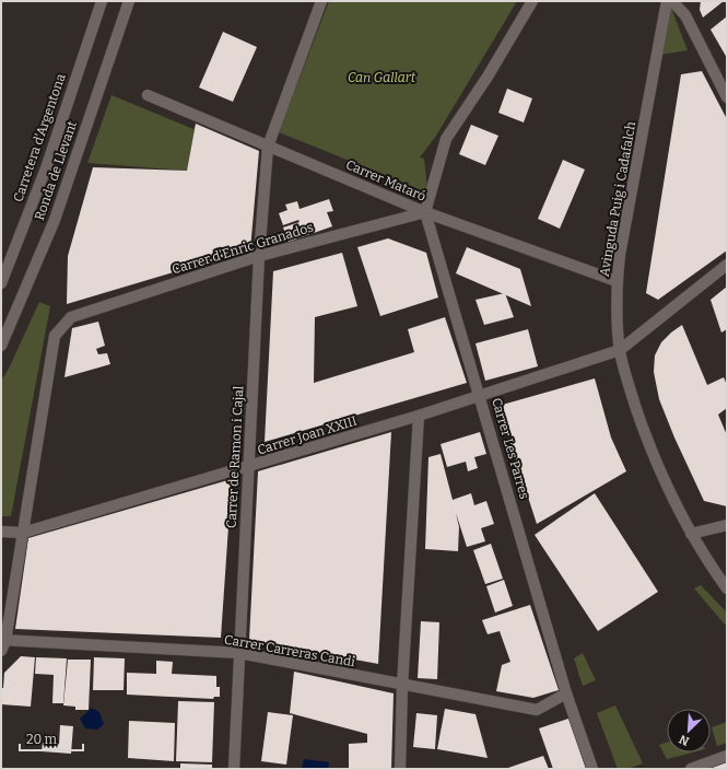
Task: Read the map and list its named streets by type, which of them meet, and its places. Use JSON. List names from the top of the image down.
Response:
{
  "streets": {
    "street": [
      "Carretera d'Argentona",
      "Ronda de Llevant",
      "Carrer Mataró",
      "Avinguda Puig i Cadafalch",
      "Carrer d'Enric Granados",
      "Carrer Joan XXIII",
      "Carrer Les Parres",
      "Carrer de Ramon i Cajal",
      "Carrer Carreras Candi"
    ]
  },
  "crossings": [
    ["Carrer Mataró", "Avinguda Puig i Cadafalch"],
    ["Carrer Mataró", "Carrer d'Enric Granados"],
    ["Carrer Mataró", "Carrer Les Parres"],
    ["Carrer Mataró", "Carrer de Ramon i Cajal"],
    ["Avinguda Puig i Cadafalch", "Carrer Joan XXIII"],
    ["Carrer d'Enric Granados", "Carrer Joan XXIII"],
    ["Carrer d'Enric Granados", "Carrer Les Parres"],
    ["Carrer d'Enric Granados", "Carrer de Ramon i Cajal"],
    ["Carrer Joan XXIII", "Carrer Les Parres"],
    ["Carrer Joan XXIII", "Carrer de Ramon i Cajal"],
    ["Carrer Les Parres", "Carrer Carreras Candi"],
    ["Carrer de Ramon i Cajal", "Carrer Carreras Candi"]
  ],
  "parks": ["Can Gallart"],
  "scale_bar": "20 m",
  "north": "bottom left"
}
